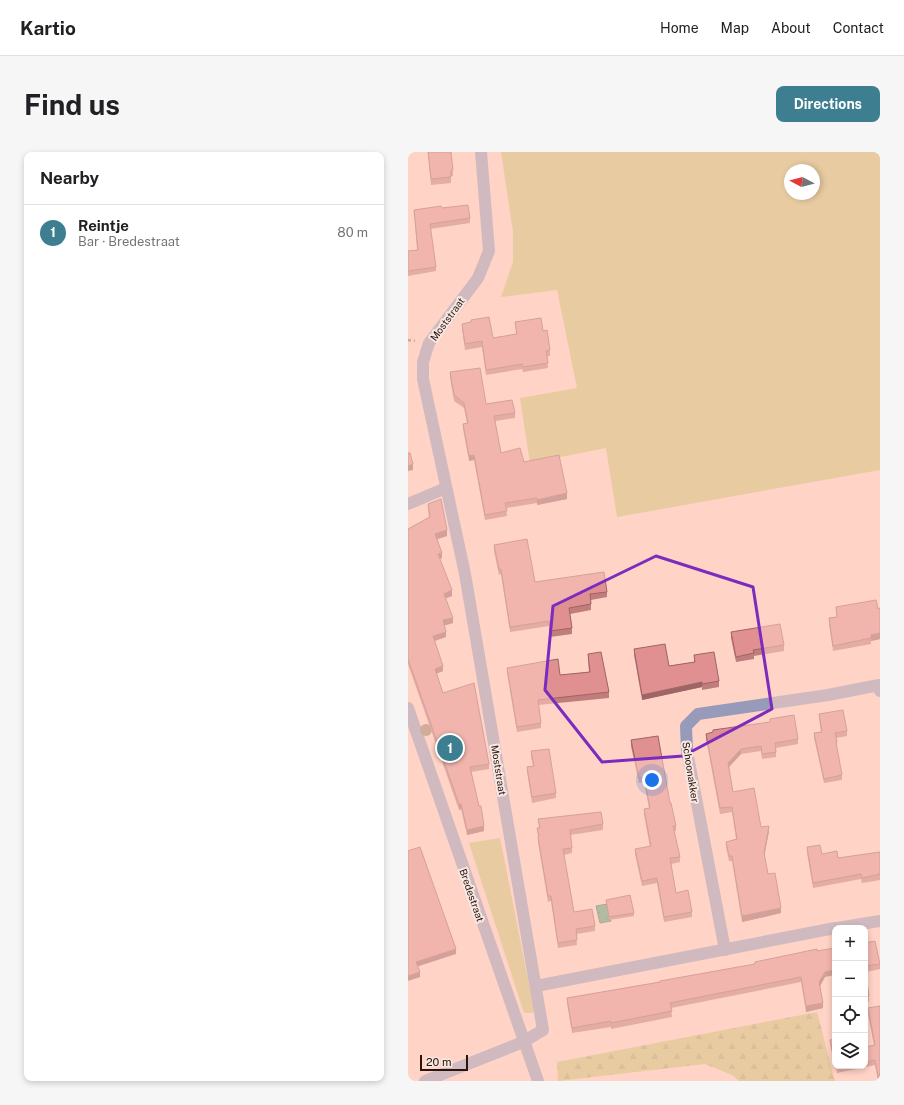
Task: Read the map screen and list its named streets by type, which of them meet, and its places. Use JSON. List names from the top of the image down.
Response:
{
  "streets": {
    "street": ["Moststraat", "Schoonakker", "Bredestraat"]
  },
  "crossings": [
    ["Moststraat", "Bredestraat"]
  ],
  "scale_bar": "20 m",
  "north": "left",
  "page": {
    "header": "Kartio",
    "nav": [
      "Home",
      "Map",
      "About",
      "Contact"
    ],
    "buttons": "Directions",
    "title": "Find us",
    "heading": "Nearby",
    "list": [
      {
        "mark": "1",
        "name": "Reintje",
        "note": "Bar · Bredestraat",
        "value": "80 m"
      }
    ],
    "pins": "1",
    "map_buttons": ["+", "−"],
    "scale": "20 m"
  }
}
